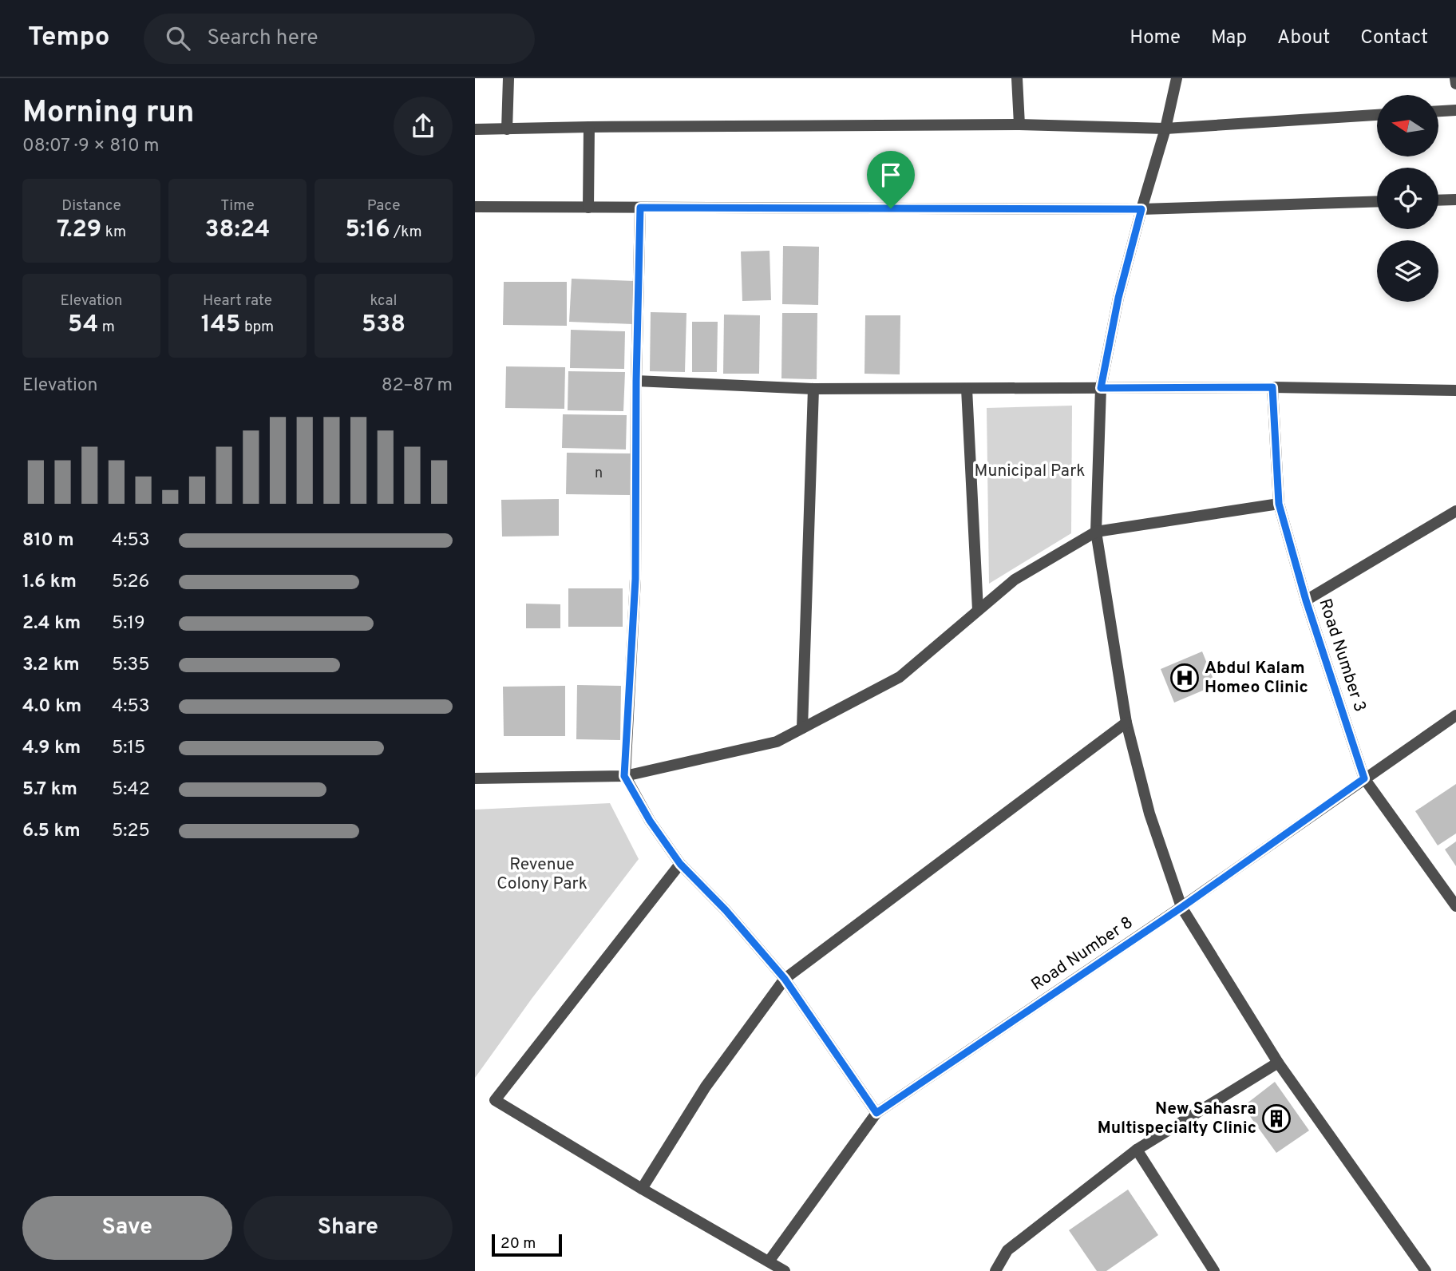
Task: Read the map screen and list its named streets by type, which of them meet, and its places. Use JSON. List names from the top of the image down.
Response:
{
  "streets": {
    "street": ["Road Number 3", "Road Number 8"]
  },
  "crossings": [
    ["Road Number 3", "Road Number 8"]
  ],
  "parks": ["Municipal Park", "Revenue Colony Park"],
  "places": {
    "hospital": ["Abdul Kalam Homeo Clinic"],
    "building": ["New Sahasra Multispecialty Clinic"]
  },
  "house_numbers": ["n"],
  "scale_bar": "20 m",
  "north": "left",
  "page": {
    "header": "Tempo",
    "search": "Search here",
    "nav": [
      "Home",
      "Map",
      "About",
      "Contact"
    ],
    "heading": ["Morning run", "08:07 · 9 × 810 m"],
    "stats": [
      ["Distance", "7.29 km"],
      ["Time", "38:24"],
      ["Pace", "5:16 /km"],
      ["Elevation", "54 m"],
      ["Heart rate", "145 bpm"],
      ["kcal", "538"]
    ],
    "chart": ["Elevation", "82–87 m"],
    "list": [
      {
        "name": "810 m",
        "note": "4:53"
      },
      {
        "name": "1.6 km",
        "note": "5:26"
      },
      {
        "name": "2.4 km",
        "note": "5:19"
      },
      {
        "name": "3.2 km",
        "note": "5:35"
      },
      {
        "name": "4.0 km",
        "note": "4:53"
      },
      {
        "name": "4.9 km",
        "note": "5:15"
      },
      {
        "name": "5.7 km",
        "note": "5:42"
      },
      {
        "name": "6.5 km",
        "note": "5:25"
      }
    ],
    "buttons": ["Save", "Share"],
    "scale": "20 m"
  }
}
